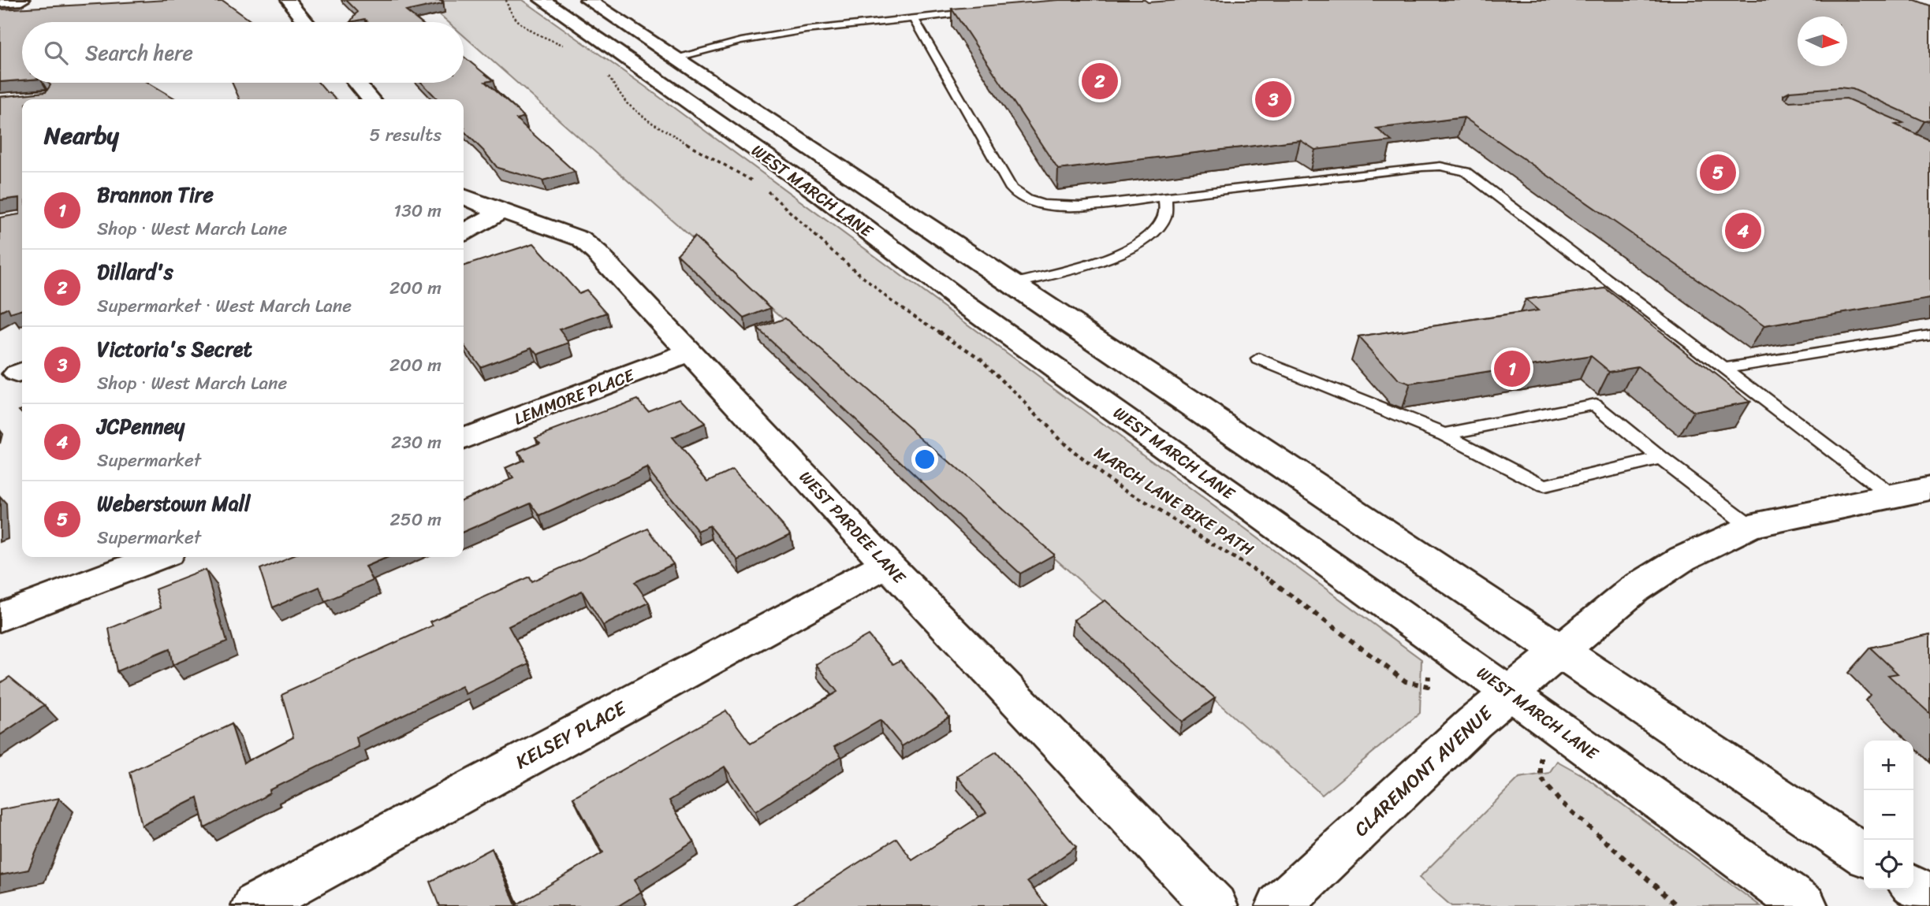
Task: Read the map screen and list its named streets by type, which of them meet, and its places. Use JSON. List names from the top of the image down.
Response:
{
  "streets": {
    "main road": [
      "WEST MARCH LANE",
      "LEMMORE PLACE",
      "WEST PARDEE LANE",
      "KELSEY PLACE",
      "CLAREMONT AVENUE"
    ],
    "path": ["MARCH LANE BIKE PATH"]
  },
  "crossings": [
    ["WEST MARCH LANE", "CLAREMONT AVENUE"],
    ["LEMMORE PLACE", "WEST PARDEE LANE"],
    ["WEST PARDEE LANE", "KELSEY PLACE"]
  ],
  "north": "right",
  "page": {
    "search": "Search here",
    "pins": [
      "2",
      "3",
      "5",
      "4",
      "1"
    ],
    "heading": ["Nearby", "5 results"],
    "list": [
      {
        "mark": "1",
        "name": "Brannon Tire",
        "note": "Shop · West March Lane",
        "value": "130 m"
      },
      {
        "mark": "2",
        "name": "Dillard's",
        "note": "Supermarket · West March Lane",
        "value": "200 m"
      },
      {
        "mark": "3",
        "name": "Victoria's Secret",
        "note": "Shop · West March Lane",
        "value": "200 m"
      },
      {
        "mark": "4",
        "name": "JCPenney",
        "note": "Supermarket",
        "value": "230 m"
      },
      {
        "mark": "5",
        "name": "Weberstown Mall",
        "note": "Supermarket",
        "value": "250 m"
      }
    ],
    "map_buttons": ["+", "−"]
  }
}
